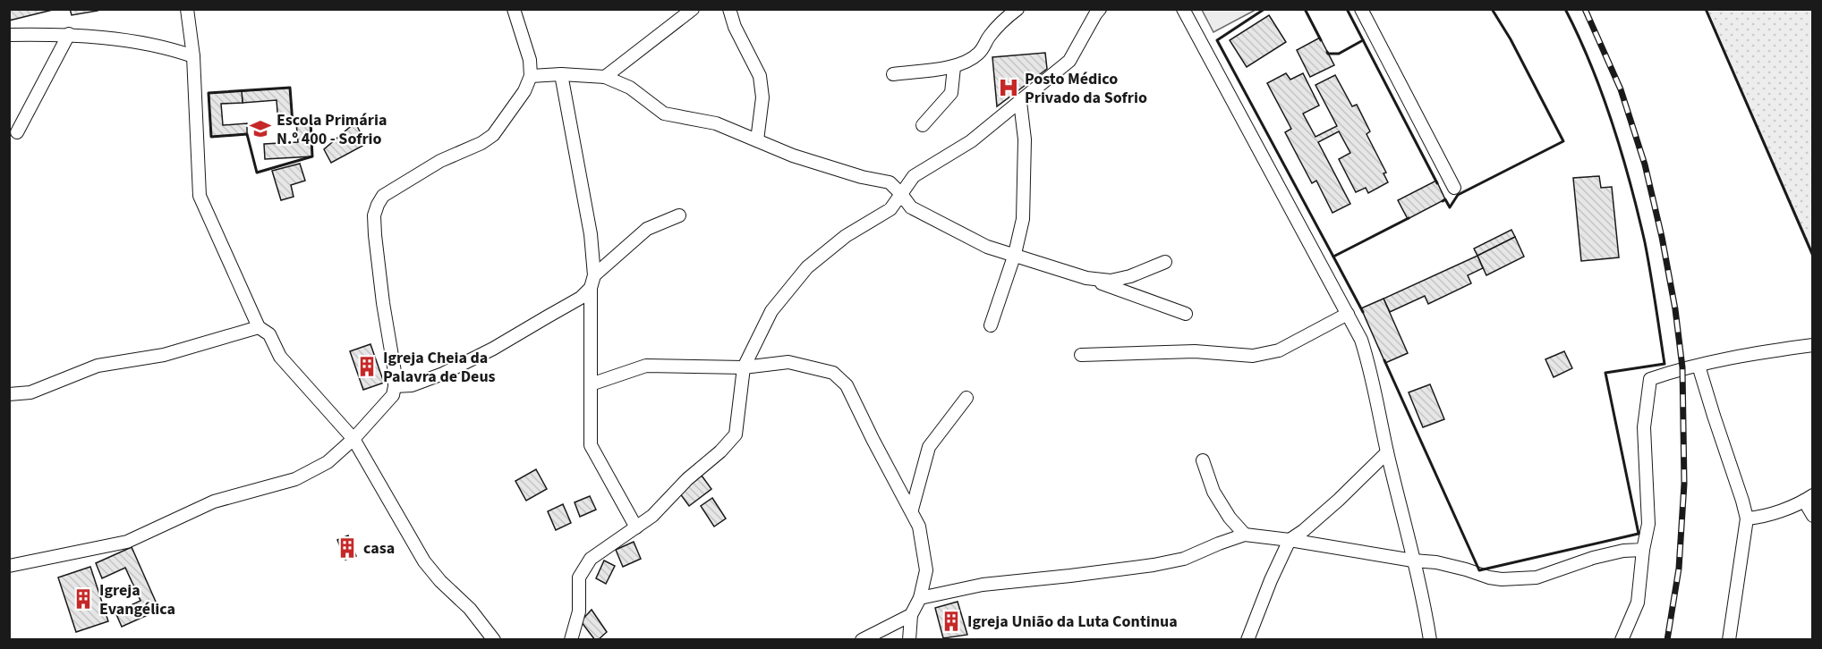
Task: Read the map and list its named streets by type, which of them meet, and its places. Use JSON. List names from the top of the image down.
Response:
{
  "places": {
    "hospital": ["Posto Médico Privado da Sofrio"],
    "school or university": ["Escola Primária N.º 400 - Sofrio"],
    "building": [
      "Igreja Cheia da Palavra de Deus",
      "casa",
      "Igreja Evangélica",
      "Igreja União da Luta Continua"
    ]
  }
}
